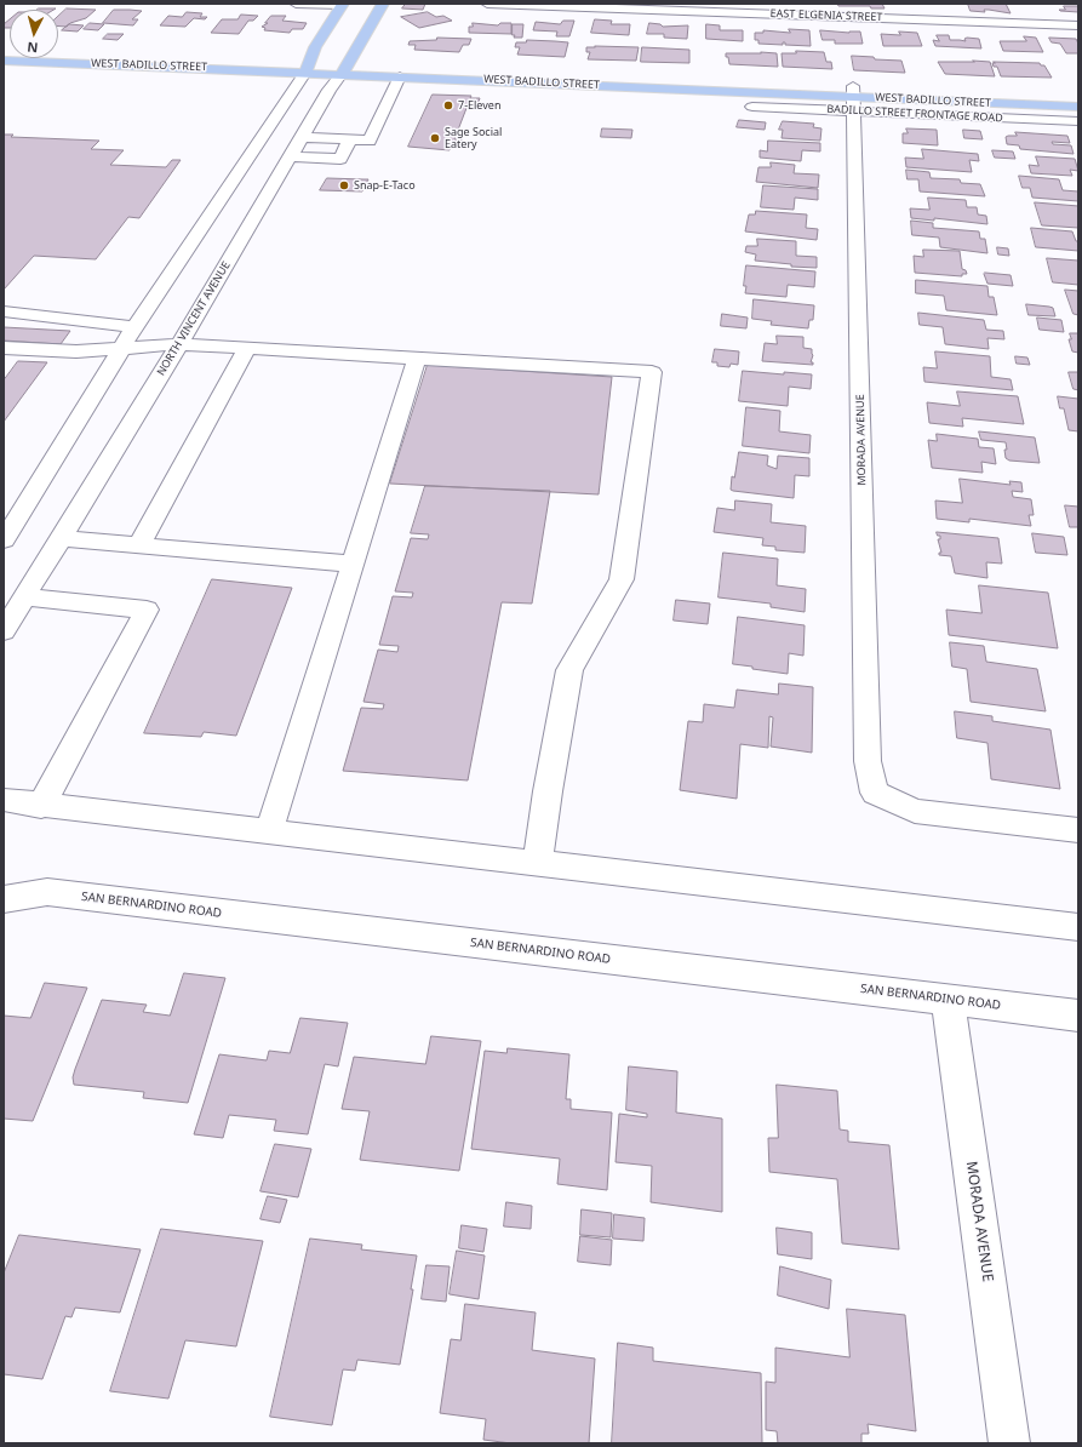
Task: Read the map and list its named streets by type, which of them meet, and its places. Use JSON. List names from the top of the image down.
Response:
{
  "streets": {
    "main road": ["WEST BADILLO STREET", "NORTH VINCENT AVENUE"],
    "street": [
      "EAST ELGENIA STREET",
      "BADILLO STREET FRONTAGE ROAD",
      "MORADA AVENUE",
      "SAN BERNARDINO ROAD"
    ]
  },
  "crossings": [
    ["WEST BADILLO STREET", "BADILLO STREET FRONTAGE ROAD"],
    ["WEST BADILLO STREET", "NORTH VINCENT AVENUE"],
    ["WEST BADILLO STREET", "MORADA AVENUE"],
    ["BADILLO STREET FRONTAGE ROAD", "MORADA AVENUE"],
    ["MORADA AVENUE", "SAN BERNARDINO ROAD"]
  ],
  "places": ["7-Eleven", "Sage Social Eatery", "Snap-E-Taco"],
  "north": "bottom"
}
